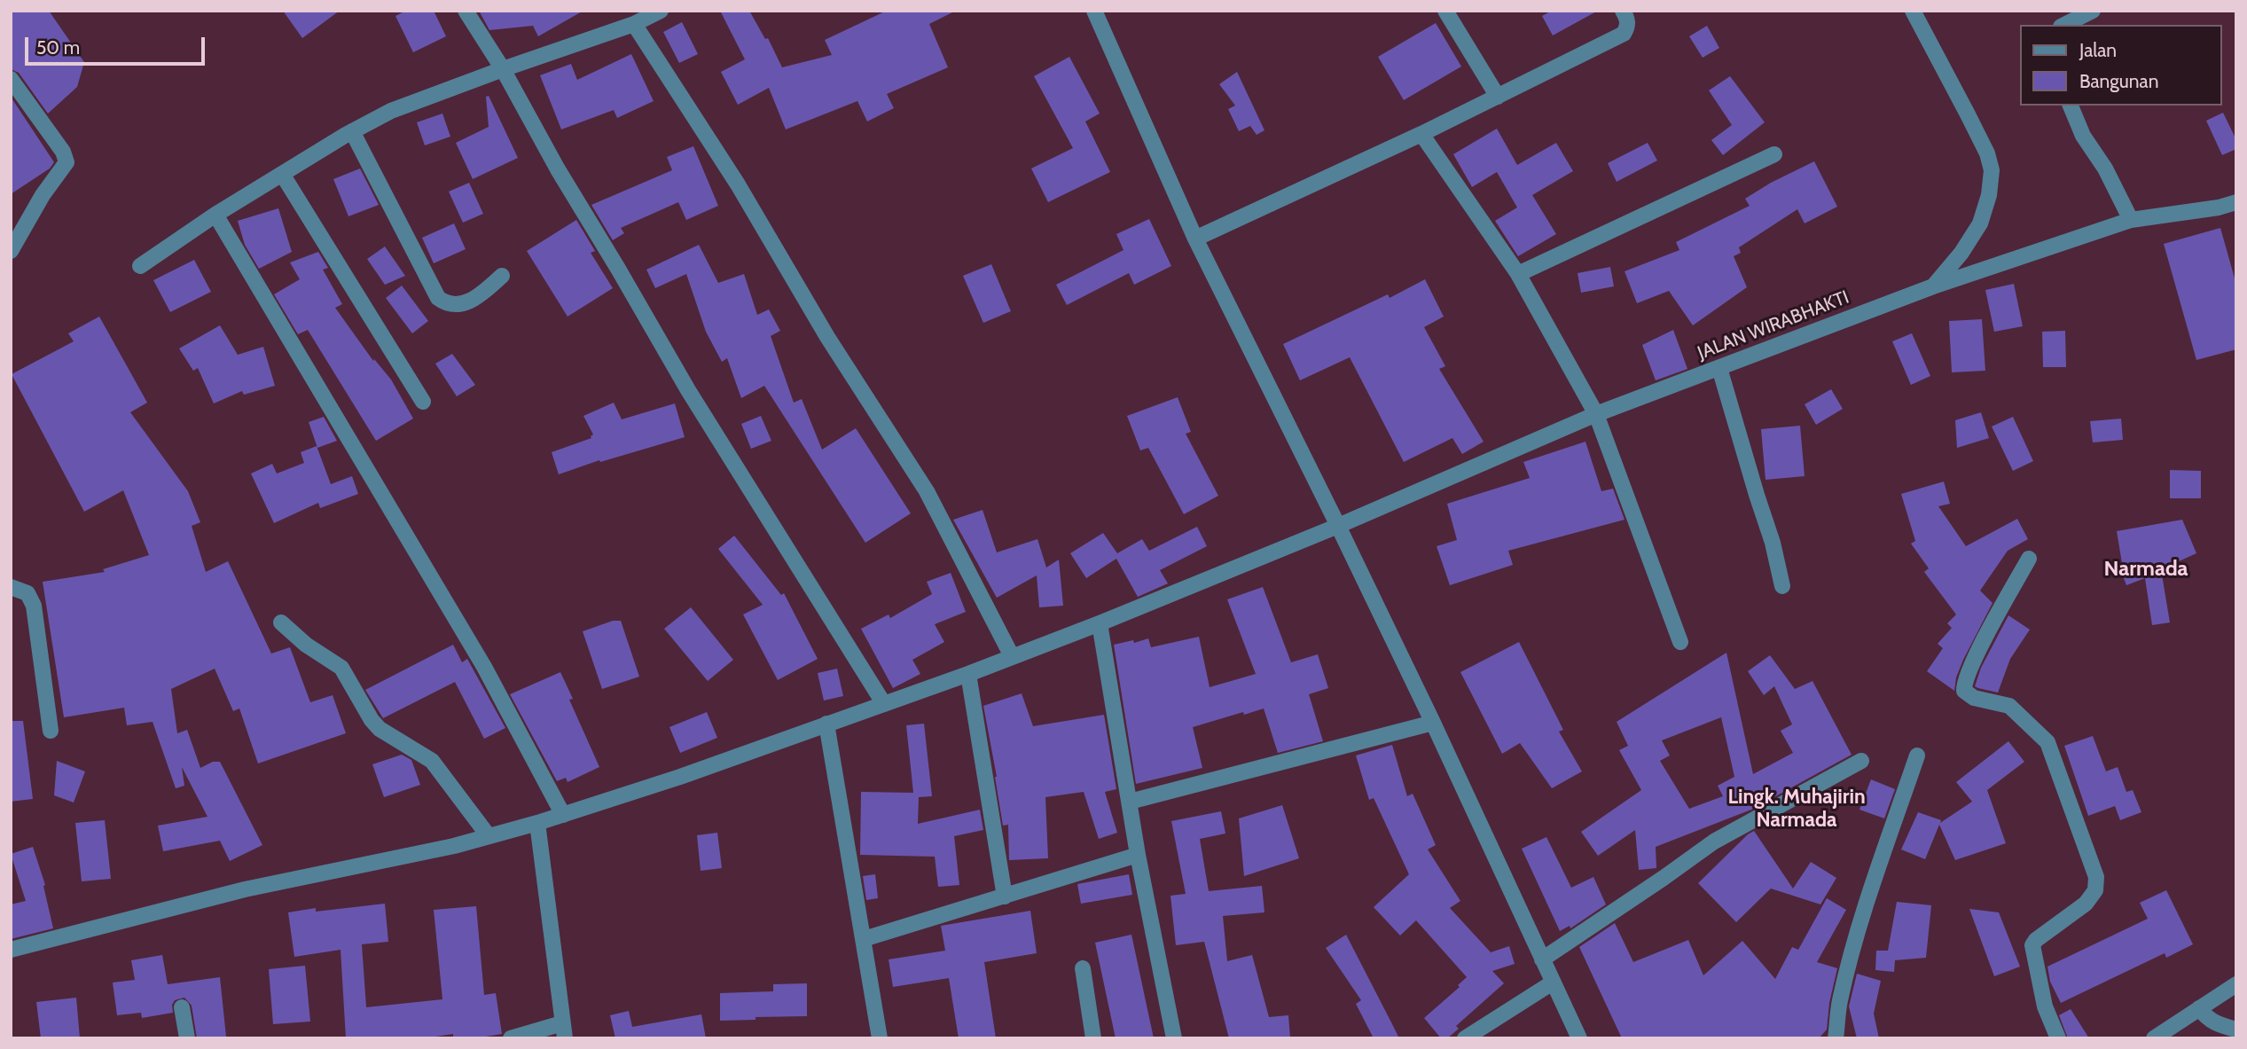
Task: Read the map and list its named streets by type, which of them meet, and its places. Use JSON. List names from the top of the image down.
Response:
{
  "streets": {
    "street": ["JALAN WIRABHAKTI"]
  },
  "districts": ["Narmada", "Lingk. Muhajirin Narmada"],
  "legend": ["Jalan", "Bangunan"],
  "scale_bar": "50 m"
}
